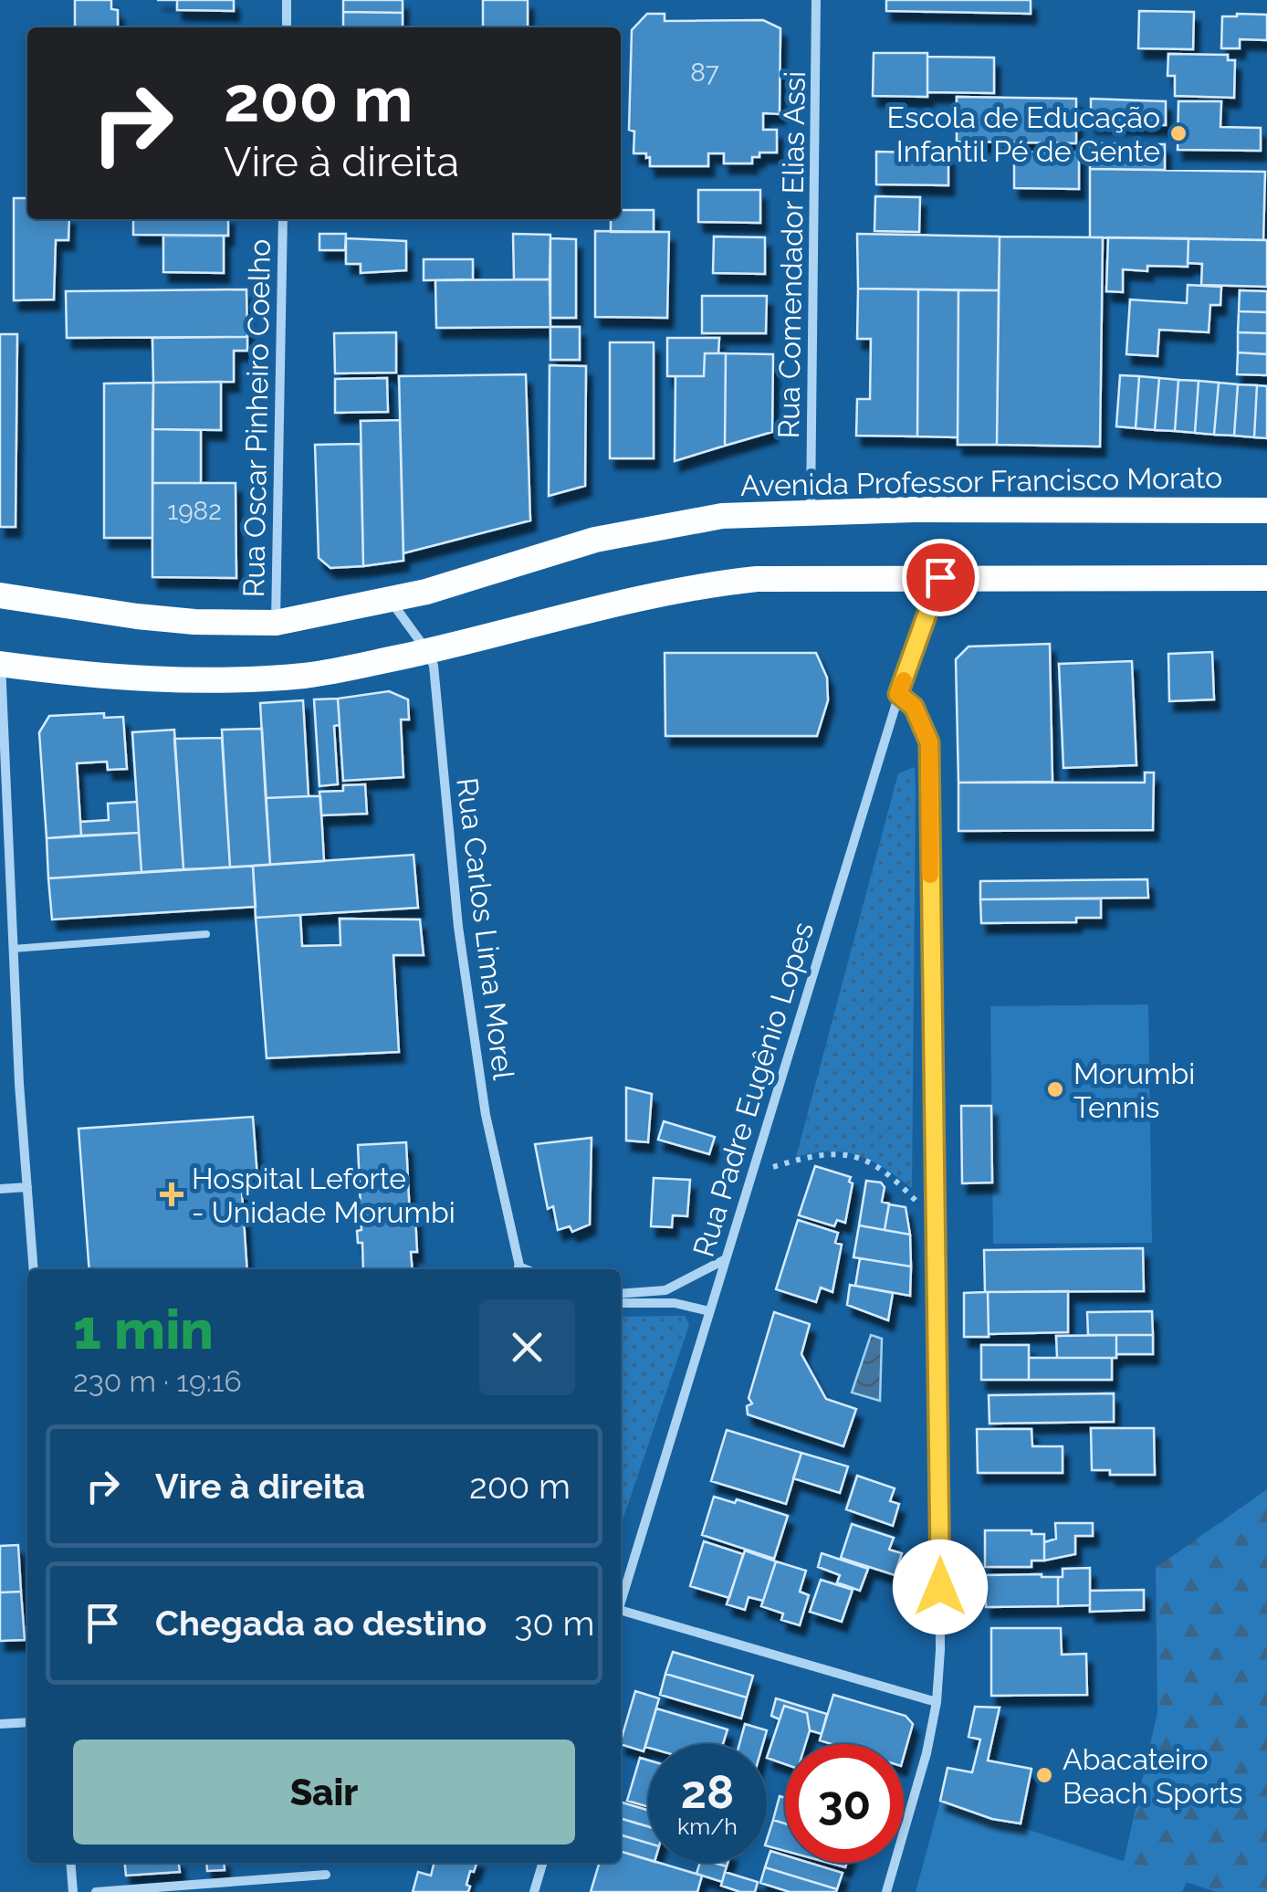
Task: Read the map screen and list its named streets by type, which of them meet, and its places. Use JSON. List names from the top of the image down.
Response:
{
  "streets": {
    "highway": ["Avenida Professor Francisco Morato"],
    "street": [
      "Rua Comendador Elias Assi",
      "Rua Oscar Pinheiro Coelho",
      "Rua Carlos Lima Morel",
      "Rua Padre Eugênio Lopes"
    ]
  },
  "crossings": [
    ["Rua Comendador Elias Assi", "Avenida Professor Francisco Morato"],
    ["Rua Oscar Pinheiro Coelho", "Avenida Professor Francisco Morato"],
    ["Avenida Professor Francisco Morato", "Rua Carlos Lima Morel"]
  ],
  "places": {
    "other": ["Escola de Educação Infantil Pé de Gente", "Morumbi Tennis", "Abacateiro Beach Sports"],
    "health": ["Hospital Leforte - Unidade Morumbi"]
  },
  "house_numbers": ["87", "1982"],
  "page": {
    "turn": ["200 m", "Vire à direita"],
    "heading": ["1 min", "230 m · 19:16"],
    "list": [
      {
        "name": "Vire à direita",
        "value": "200 m"
      },
      {
        "name": "Chegada ao destino",
        "value": "30 m"
      }
    ],
    "buttons": "Sair",
    "speed": "28 km/h",
    "limit": "30"
  }
}
